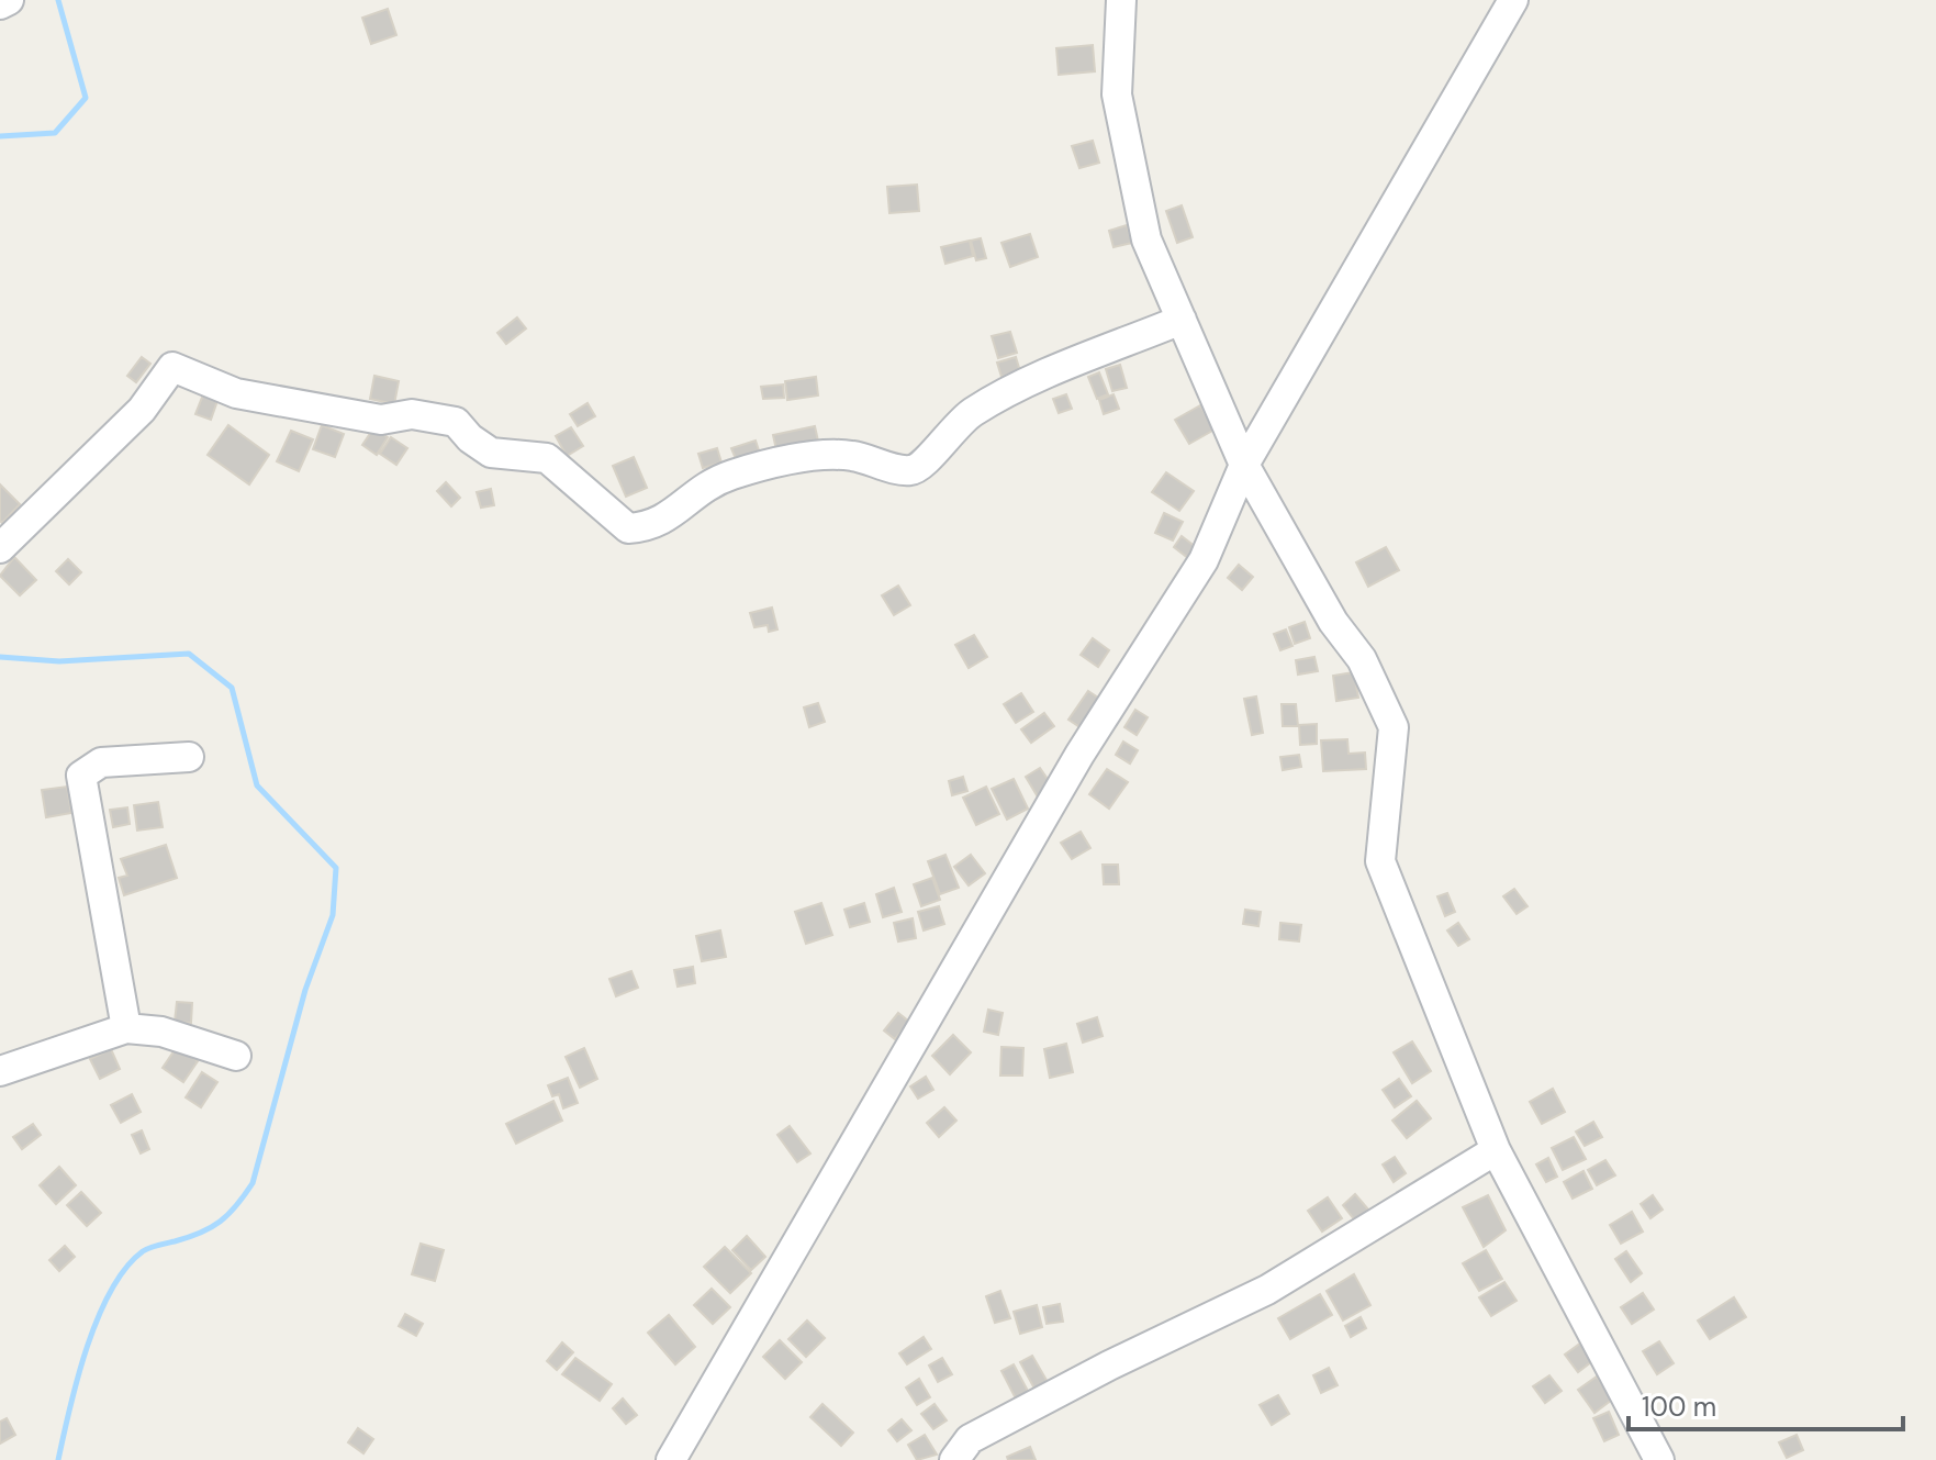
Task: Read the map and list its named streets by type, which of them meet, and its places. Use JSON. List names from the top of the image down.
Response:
{
  "scale_bar": "100 m"
}
